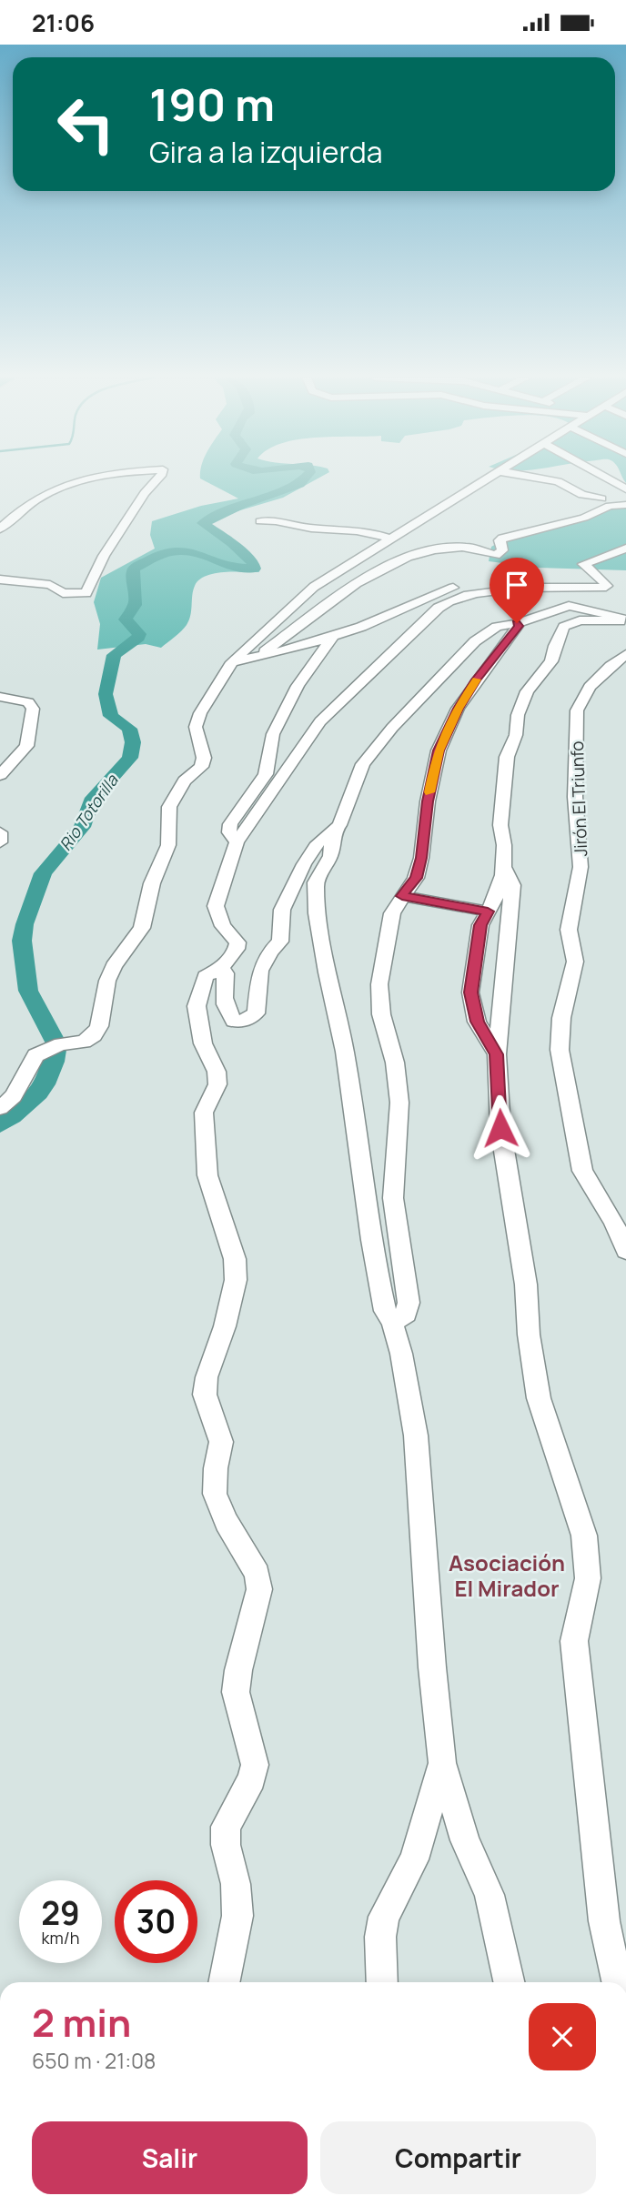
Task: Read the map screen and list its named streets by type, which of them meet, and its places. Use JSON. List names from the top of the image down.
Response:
{
  "streets": {
    "street": ["Jirón El Triunfo"]
  },
  "districts": ["Asociación El Mirador"],
  "water": ["Rio Totorilla"],
  "page": {
    "status": "21:06",
    "turn": ["190 m", "Gira a la izquierda"],
    "speed": "29 km/h",
    "limit": "30",
    "heading": ["2 min", "650 m · 21:08"],
    "buttons": ["Salir", "Compartir"]
  }
}
